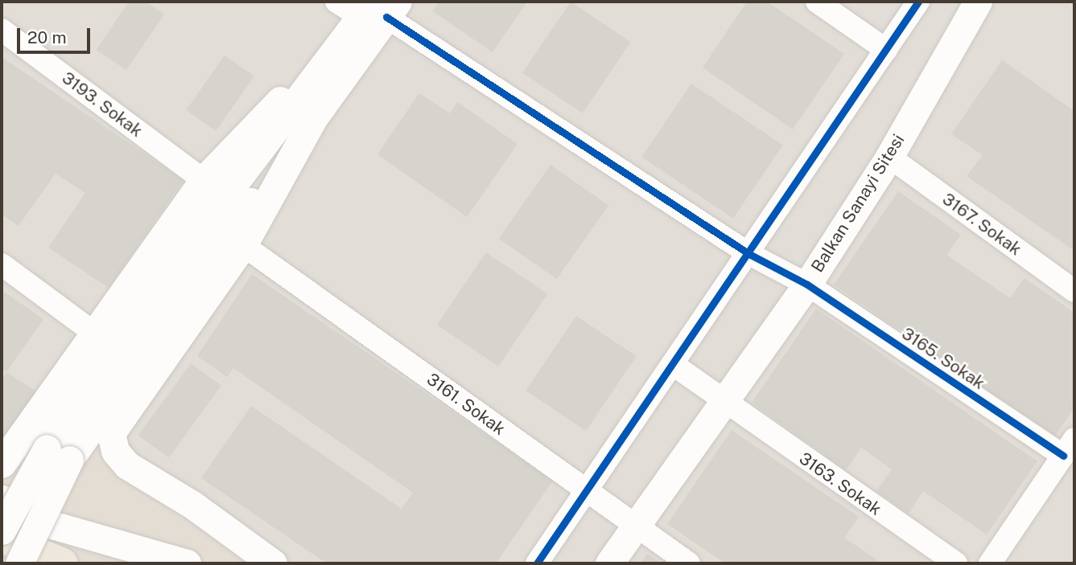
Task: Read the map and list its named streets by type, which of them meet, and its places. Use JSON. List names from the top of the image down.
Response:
{
  "streets": {
    "street": [
      "3193. Sokak",
      "Balkan Sanayi Sitesi",
      "3167. Sokak",
      "3165. Sokak",
      "3161. Sokak",
      "3163. Sokak"
    ]
  },
  "crossings": [
    ["Balkan Sanayi Sitesi", "3167. Sokak"],
    ["Balkan Sanayi Sitesi", "3165. Sokak"],
    ["Balkan Sanayi Sitesi", "3161. Sokak"],
    ["Balkan Sanayi Sitesi", "3163. Sokak"]
  ],
  "scale_bar": "20 m"
}
